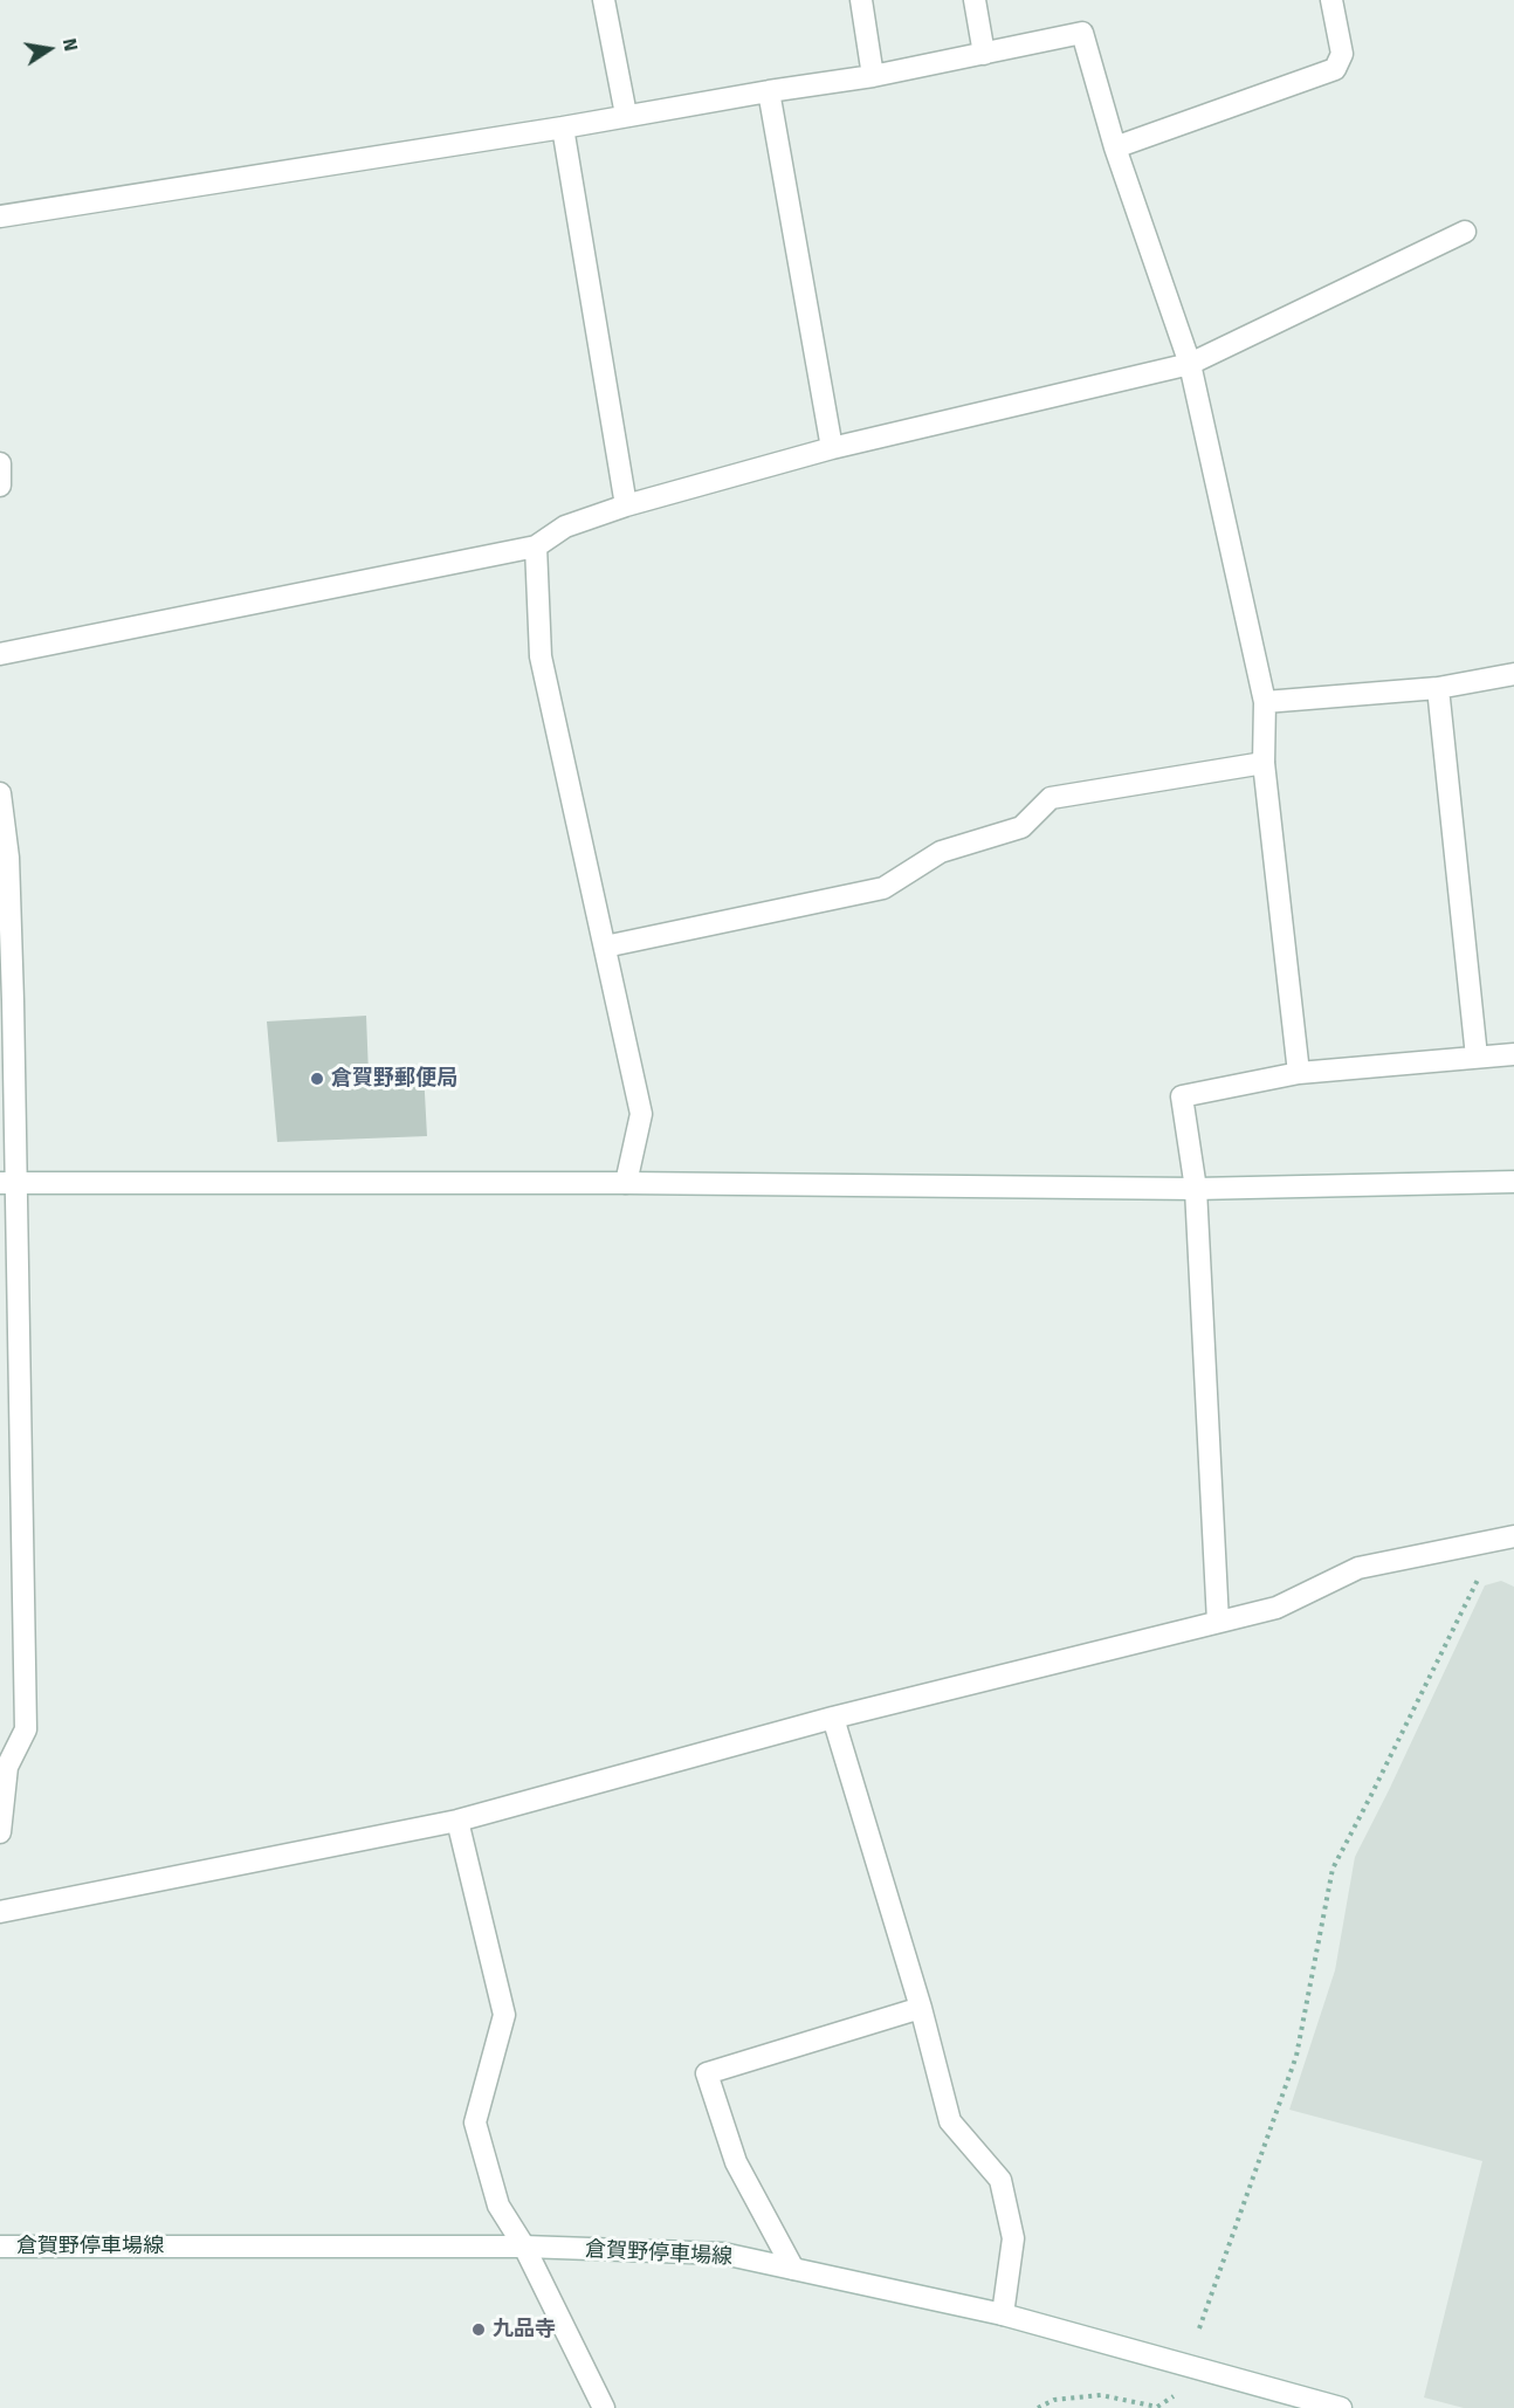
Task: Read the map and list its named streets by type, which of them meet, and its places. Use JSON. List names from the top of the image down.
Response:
{
  "streets": {
    "street": ["倉賀野停車場線"]
  },
  "places": ["倉賀野郵便局", "九品寺"],
  "north": "right"
}
